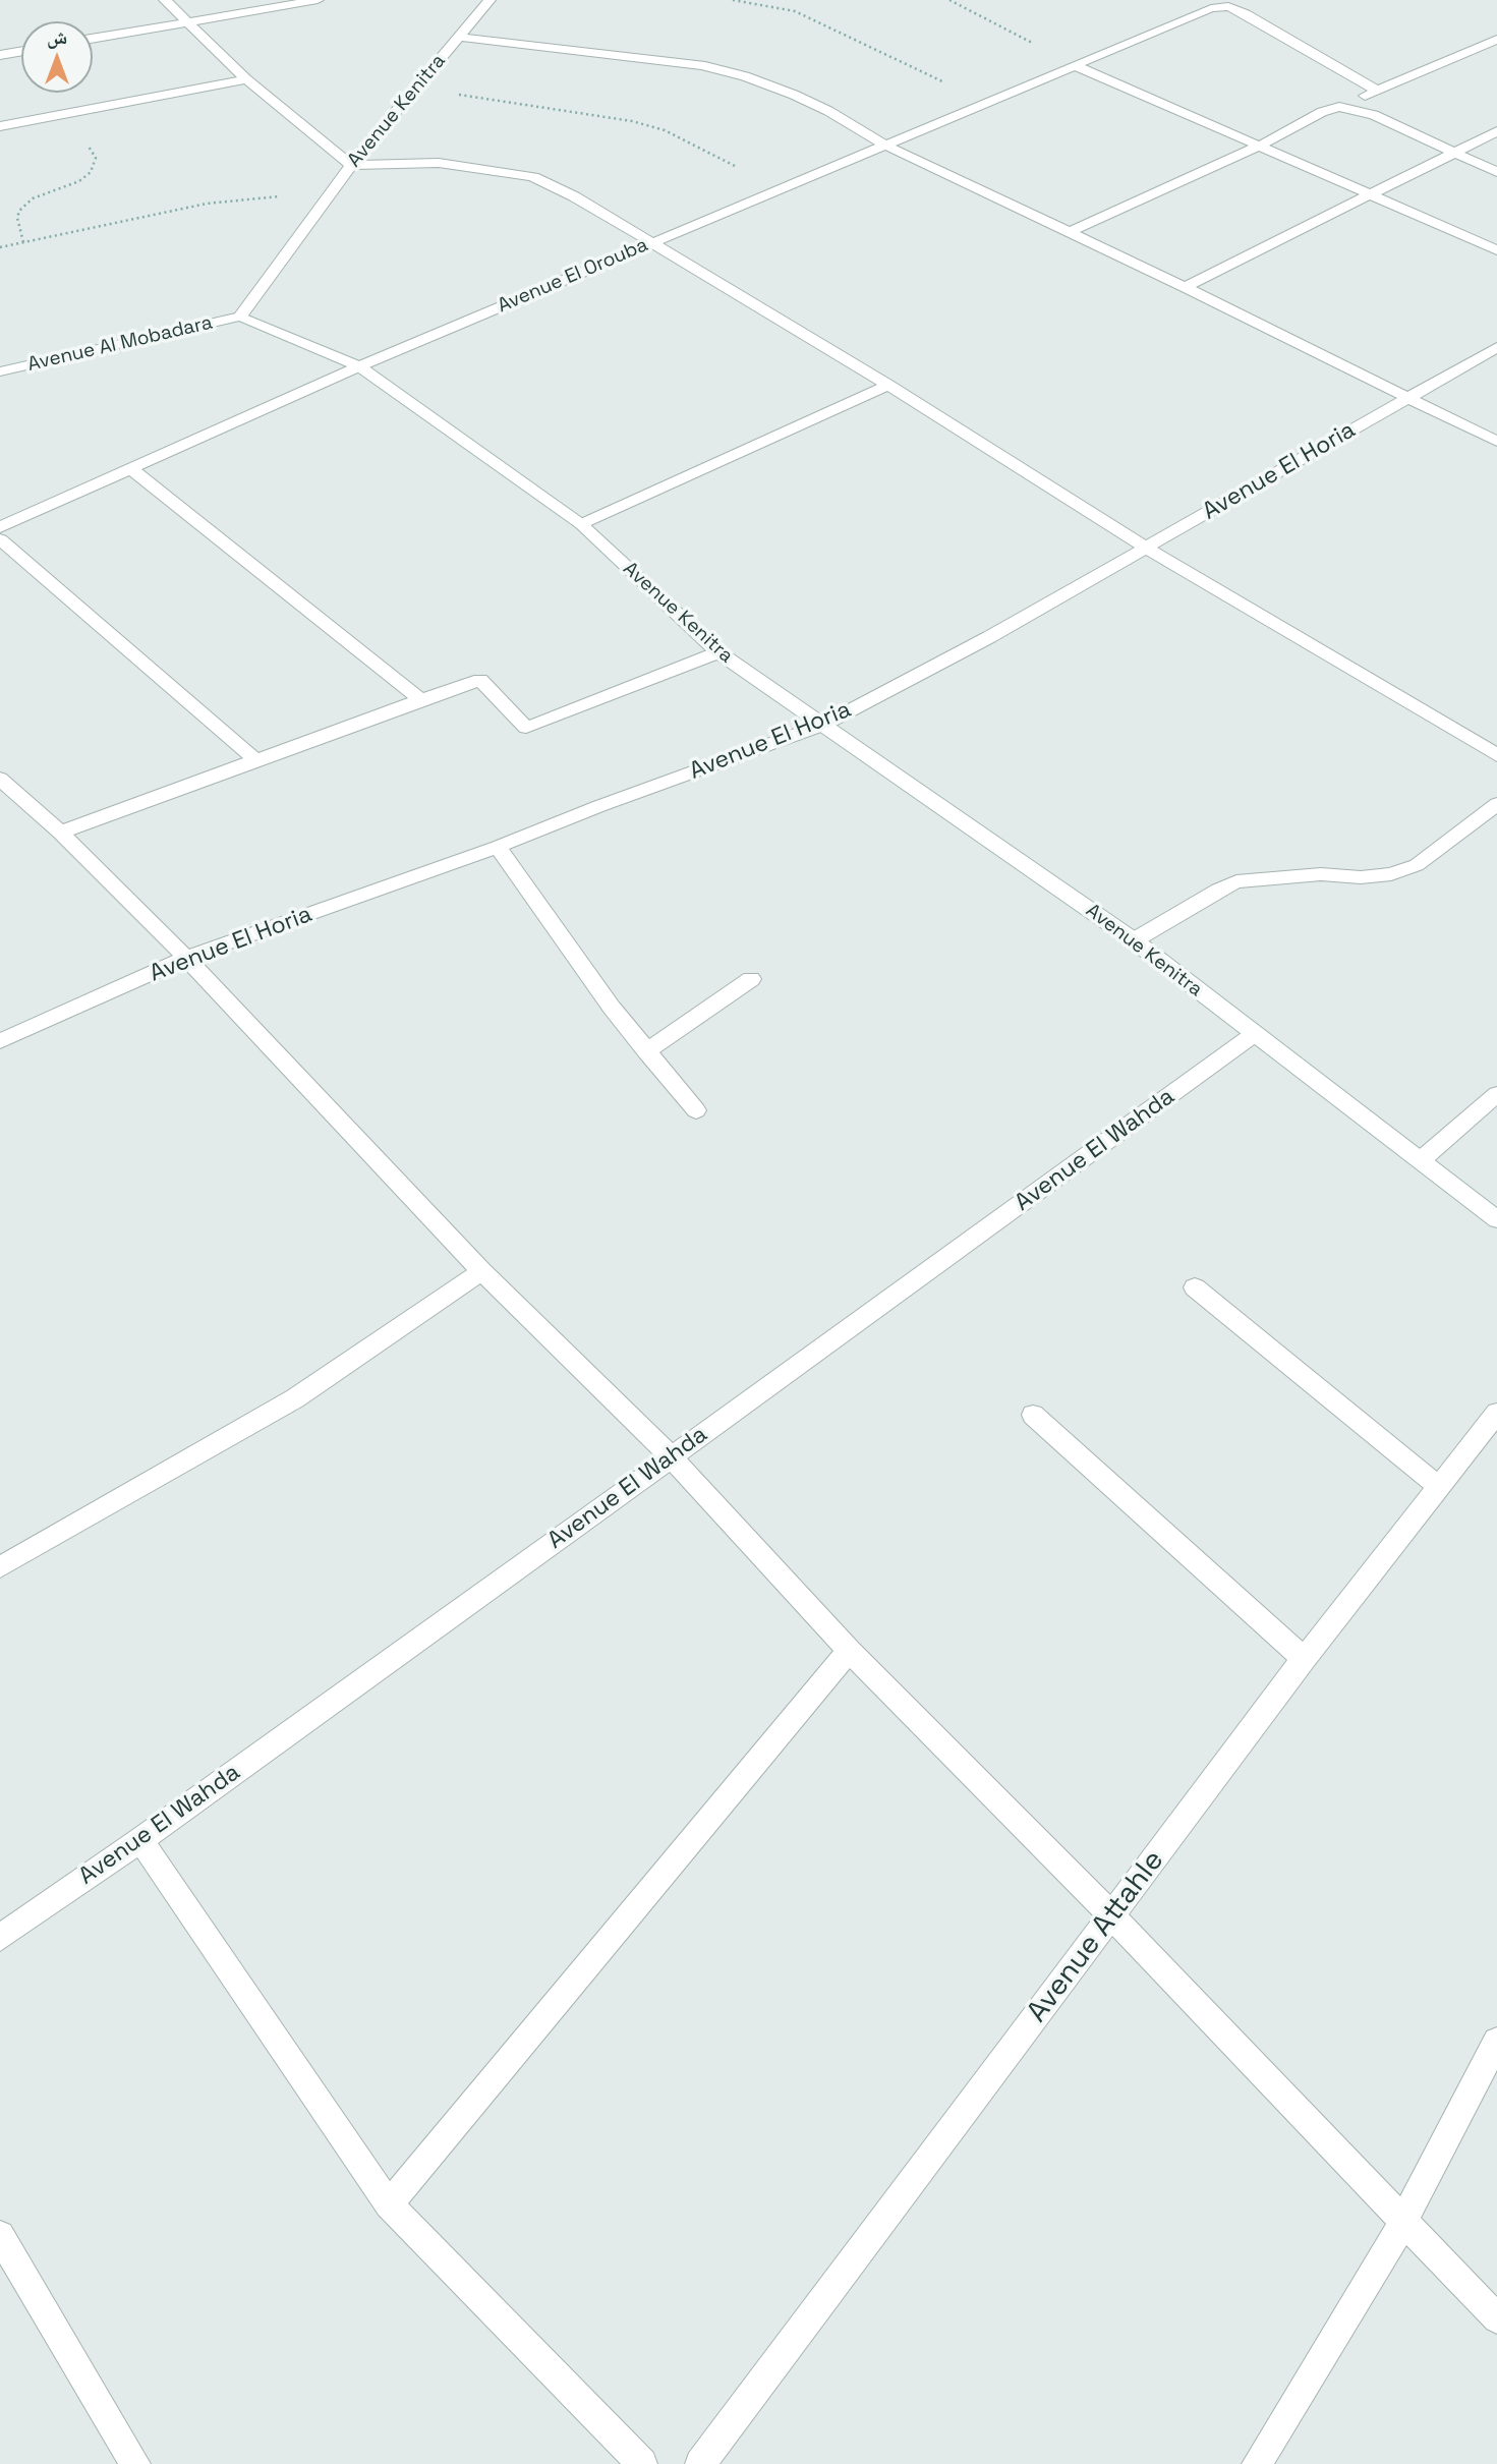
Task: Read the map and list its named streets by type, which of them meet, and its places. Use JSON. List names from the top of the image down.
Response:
{
  "streets": {
    "street": [
      "Avenue Kenitra",
      "Avenue El Orouba",
      "Avenue Al Mobadara",
      "Avenue El Horia",
      "Avenue El Wahda",
      "Avenue Attahle"
    ]
  },
  "crossings": [
    ["Avenue Kenitra", "Avenue El Orouba"],
    ["Avenue Kenitra", "Avenue Al Mobadara"],
    ["Avenue Kenitra", "Avenue El Horia"],
    ["Avenue Kenitra", "Avenue El Wahda"]
  ],
  "north": "top"
}
